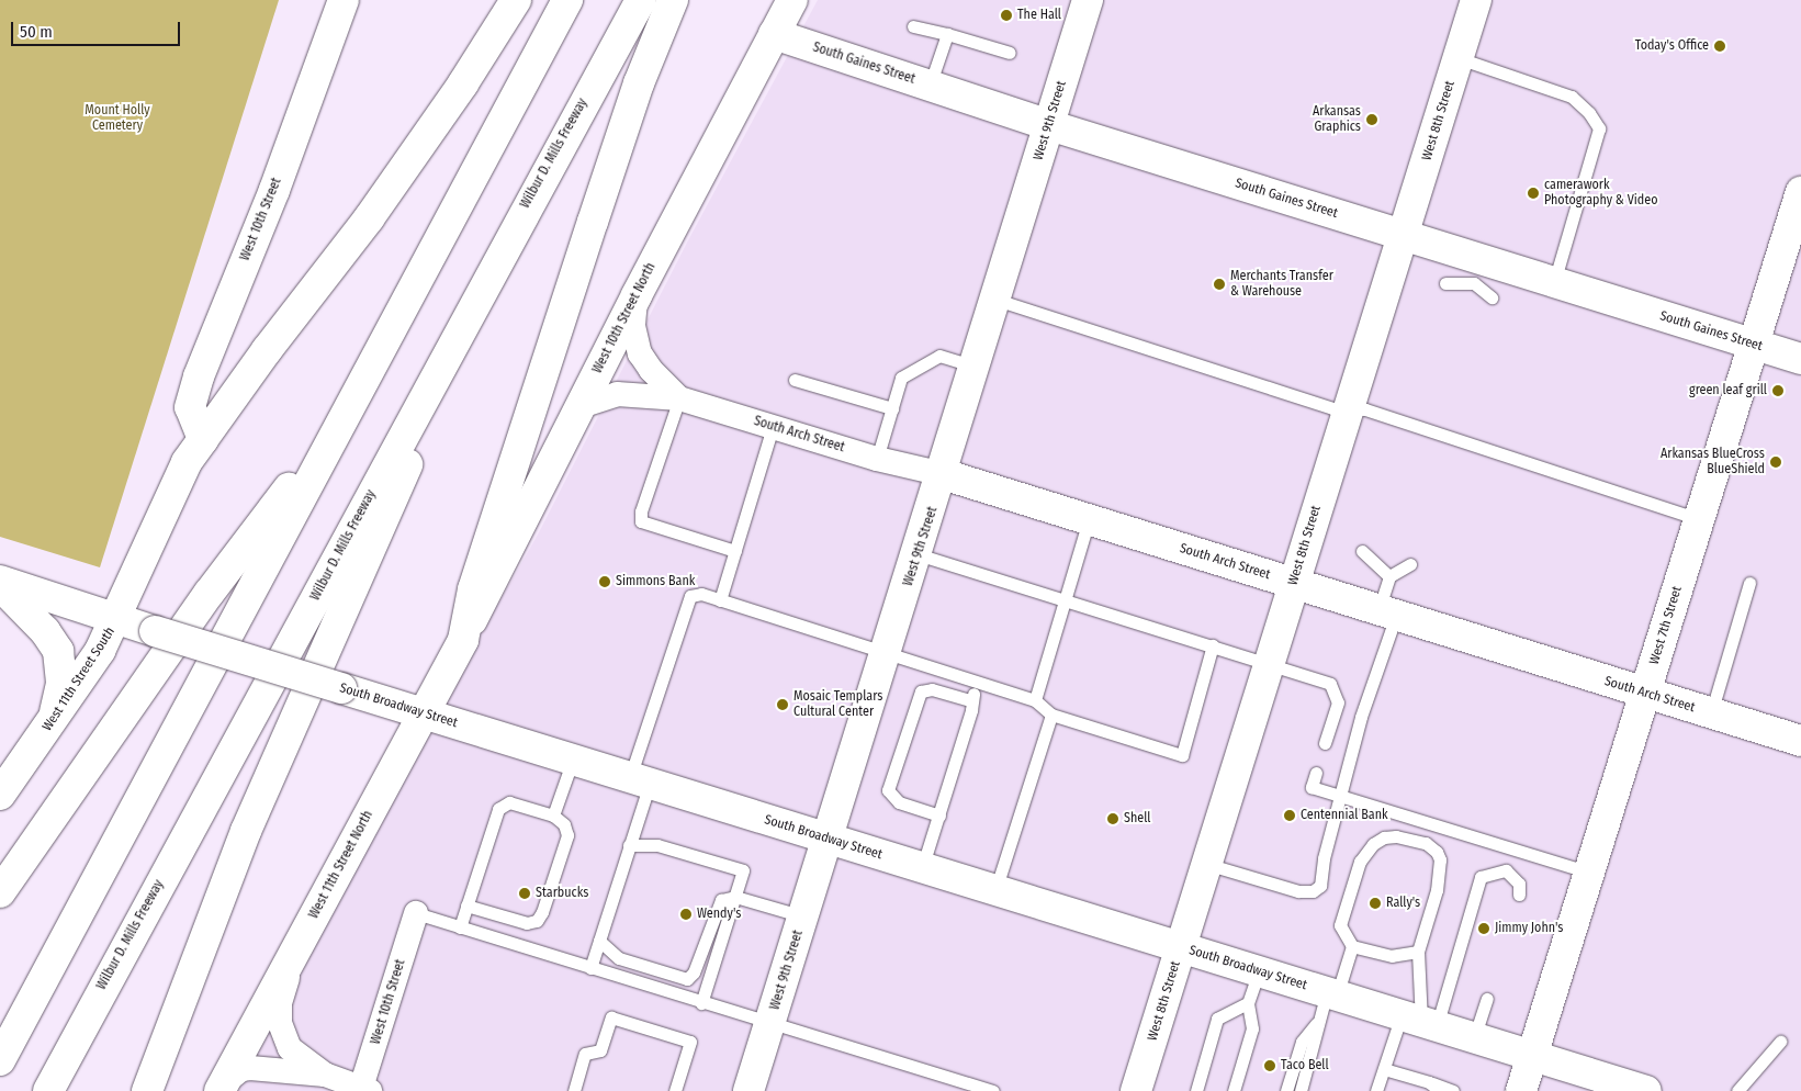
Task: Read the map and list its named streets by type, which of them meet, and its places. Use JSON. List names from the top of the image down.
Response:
{
  "streets": {
    "main road": [
      "South Gaines Street",
      "West 9th Street",
      "West 8th Street",
      "Wilbur D. Mills Freeway",
      "West 10th Street",
      "West 10th Street North",
      "South Arch Street",
      "West 7th Street",
      "West 11th Street South",
      "South Broadway Street",
      "West 11th Street North"
    ]
  },
  "crossings": [
    ["South Gaines Street", "West 9th Street"],
    ["South Gaines Street", "West 8th Street"],
    ["South Gaines Street", "West 10th Street North"],
    ["South Gaines Street", "West 7th Street"],
    ["West 9th Street", "South Arch Street"],
    ["West 9th Street", "South Broadway Street"],
    ["West 8th Street", "South Arch Street"],
    ["West 8th Street", "South Broadway Street"],
    ["West 10th Street", "West 11th Street South"],
    ["West 10th Street North", "South Arch Street"],
    ["West 10th Street North", "West 11th Street North"],
    ["South Arch Street", "West 7th Street"],
    ["West 7th Street", "South Broadway Street"],
    ["West 11th Street South", "South Broadway Street"],
    ["South Broadway Street", "West 11th Street North"]
  ],
  "parks": ["Mount Holly Cemetery"],
  "places": [
    "The Hall",
    "Today's Office",
    "Arkansas Graphics",
    "camerawork Photography & Video",
    "Merchants Transfer & Warehouse",
    "green leaf grill",
    "Arkansas BlueCross BlueShield",
    "Simmons Bank",
    "Mosaic Templars Cultural Center",
    "Centennial Bank",
    "Shell",
    "Starbucks",
    "Rally's",
    "Wendy's",
    "Jimmy John's",
    "Taco Bell"
  ],
  "scale_bar": "50 m"
}
